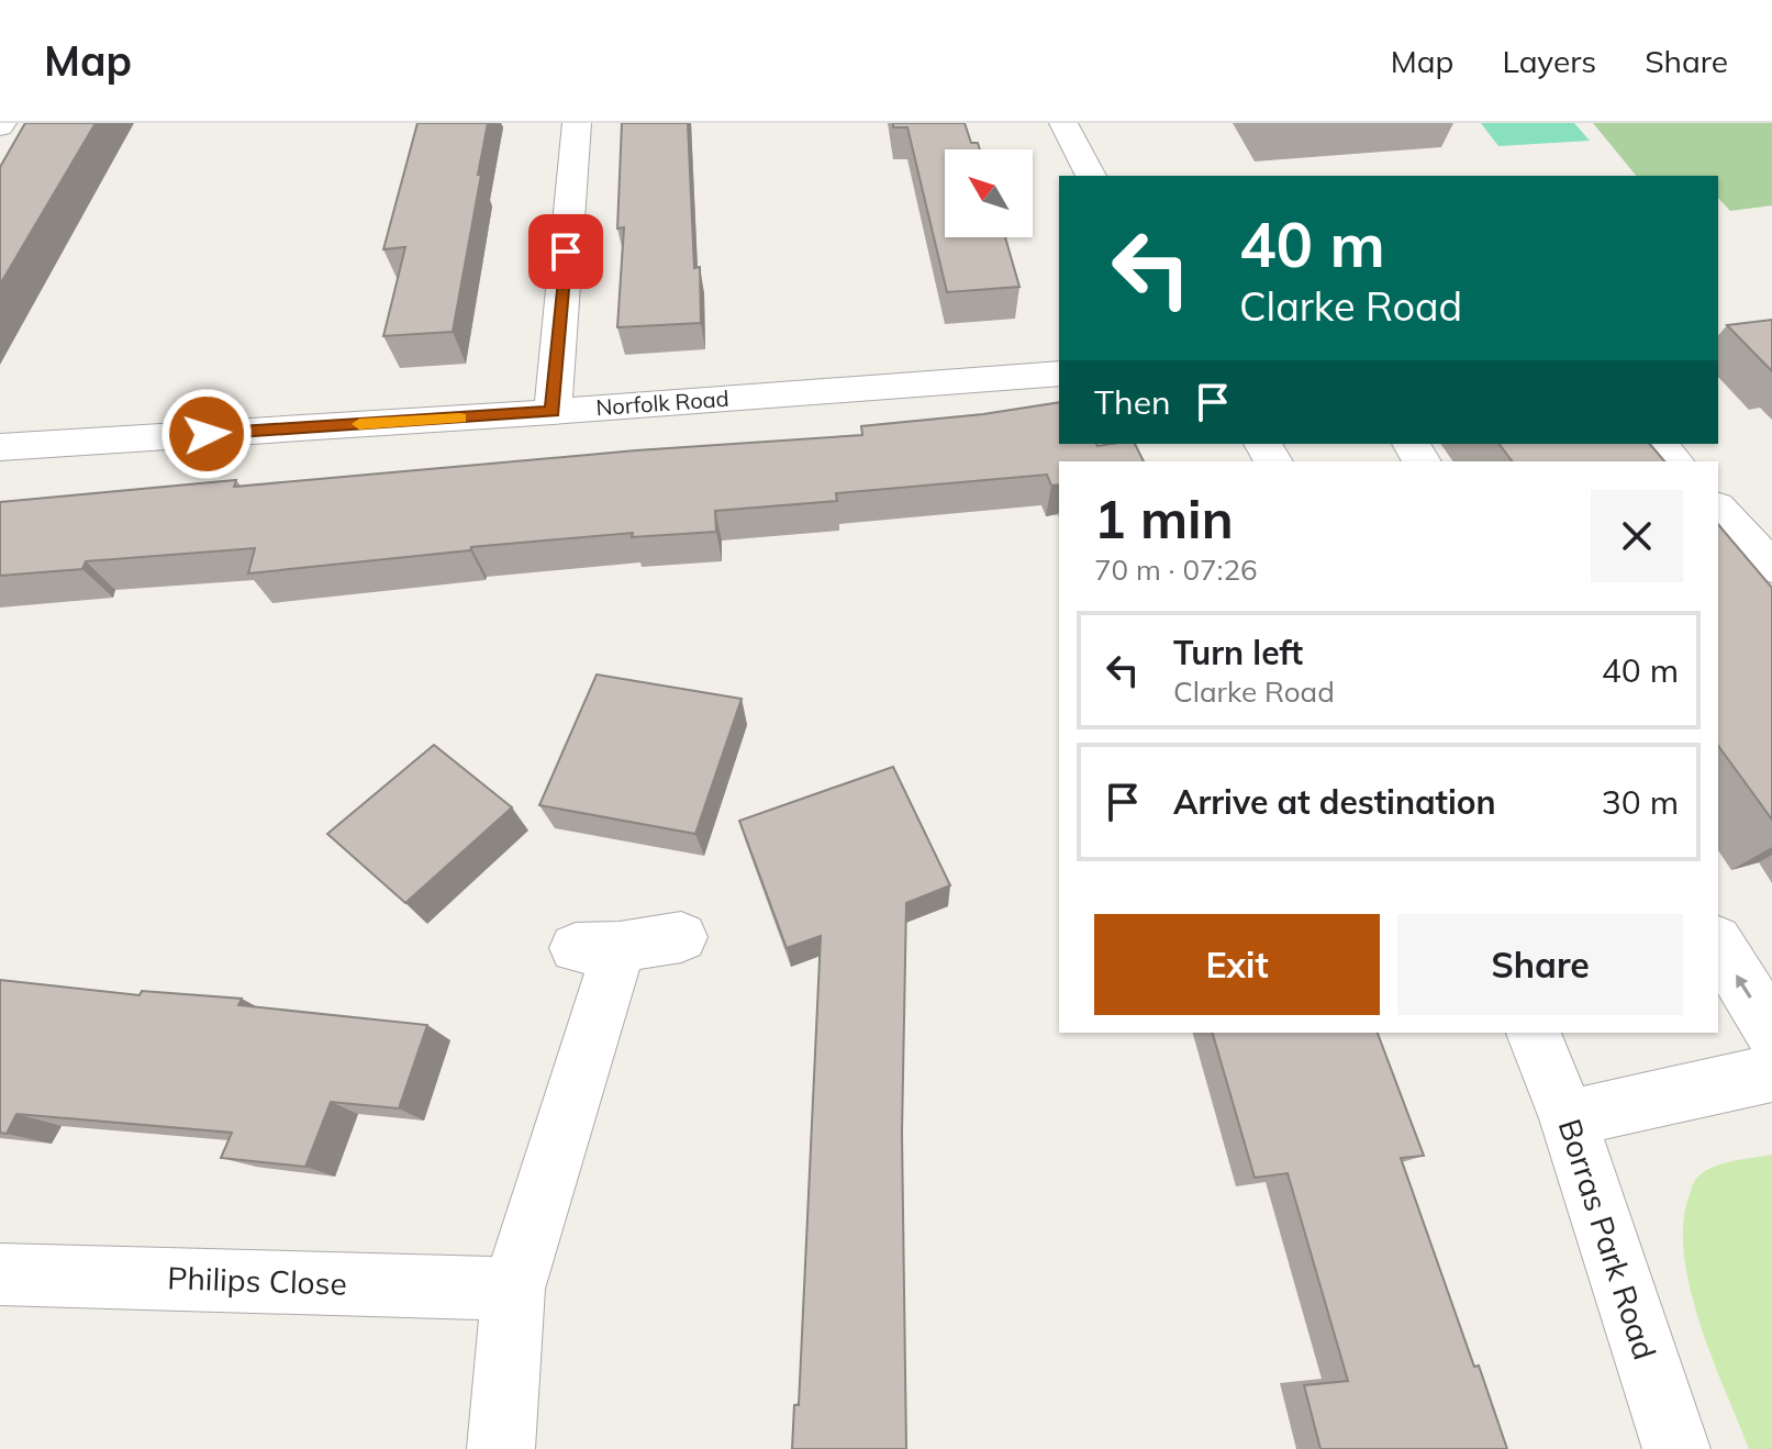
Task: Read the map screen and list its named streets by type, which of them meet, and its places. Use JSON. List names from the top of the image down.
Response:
{
  "streets": {
    "street": ["Norfolk Road", "Borras Park Road", "Philips Close"]
  },
  "north": "top left",
  "page": {
    "header": "Map",
    "nav": ["Map", "Layers", "Share"],
    "turn": ["40 m", "Clarke Road"],
    "then": "Then",
    "heading": ["1 min", "70 m · 07:26"],
    "list": [
      {
        "name": "Turn left",
        "note": "Clarke Road",
        "value": "40 m"
      },
      {
        "name": "Arrive at destination",
        "value": "30 m"
      }
    ],
    "buttons": ["Exit", "Share"]
  }
}
